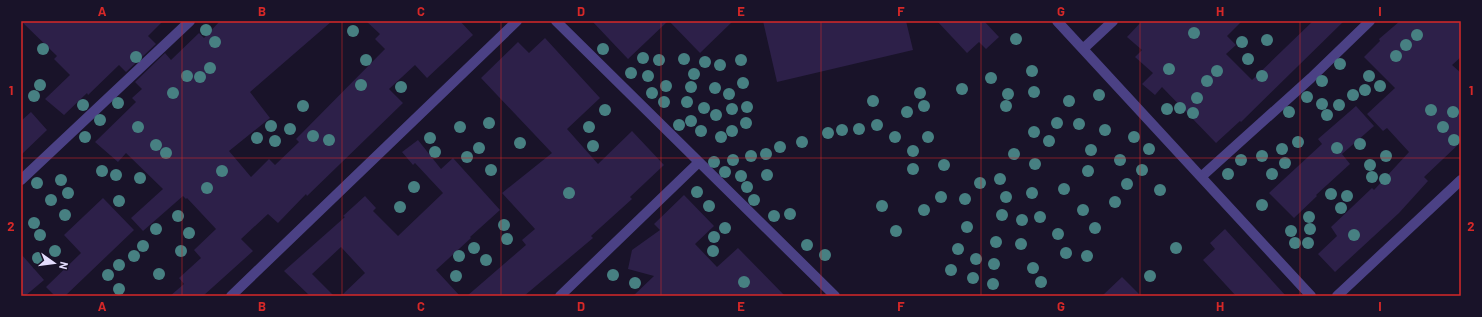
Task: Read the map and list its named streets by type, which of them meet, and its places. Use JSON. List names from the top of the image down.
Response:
{
  "north": "right",
  "grid": {
    "columns": [
      "A",
      "B",
      "C",
      "D",
      "E",
      "F",
      "G",
      "H",
      "I"
    ],
    "rows": ["1", "2"]
  }
}
